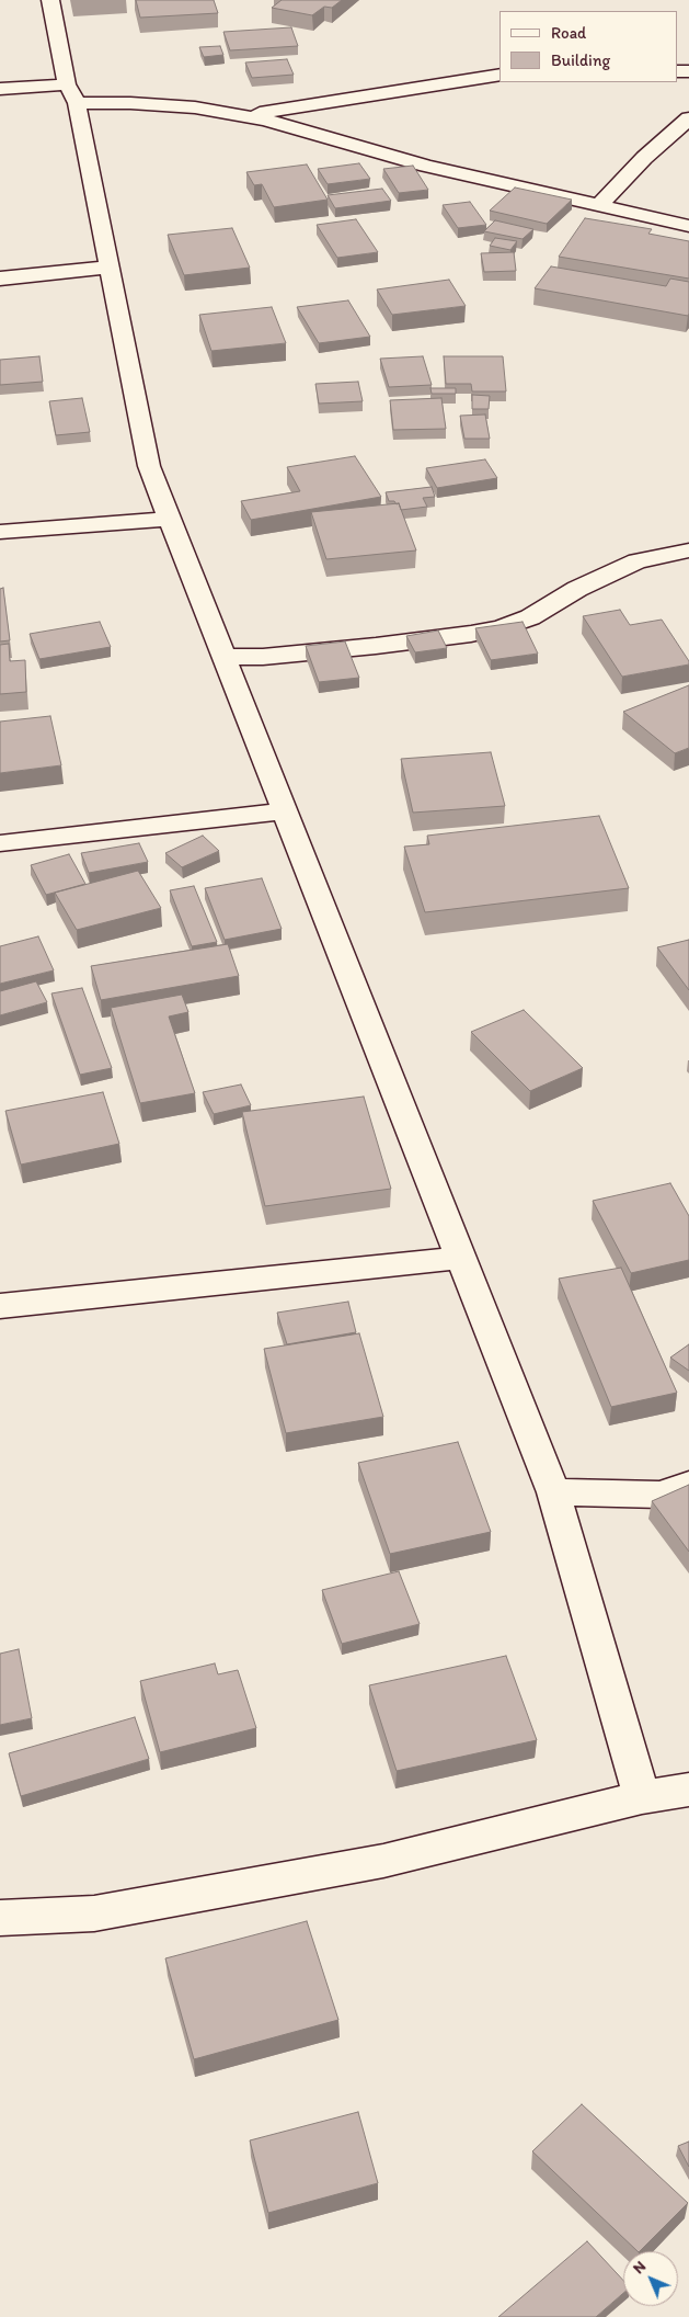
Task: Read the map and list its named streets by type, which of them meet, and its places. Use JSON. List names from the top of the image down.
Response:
{
  "legend": ["Road", "Building"],
  "north": "top left"
}
